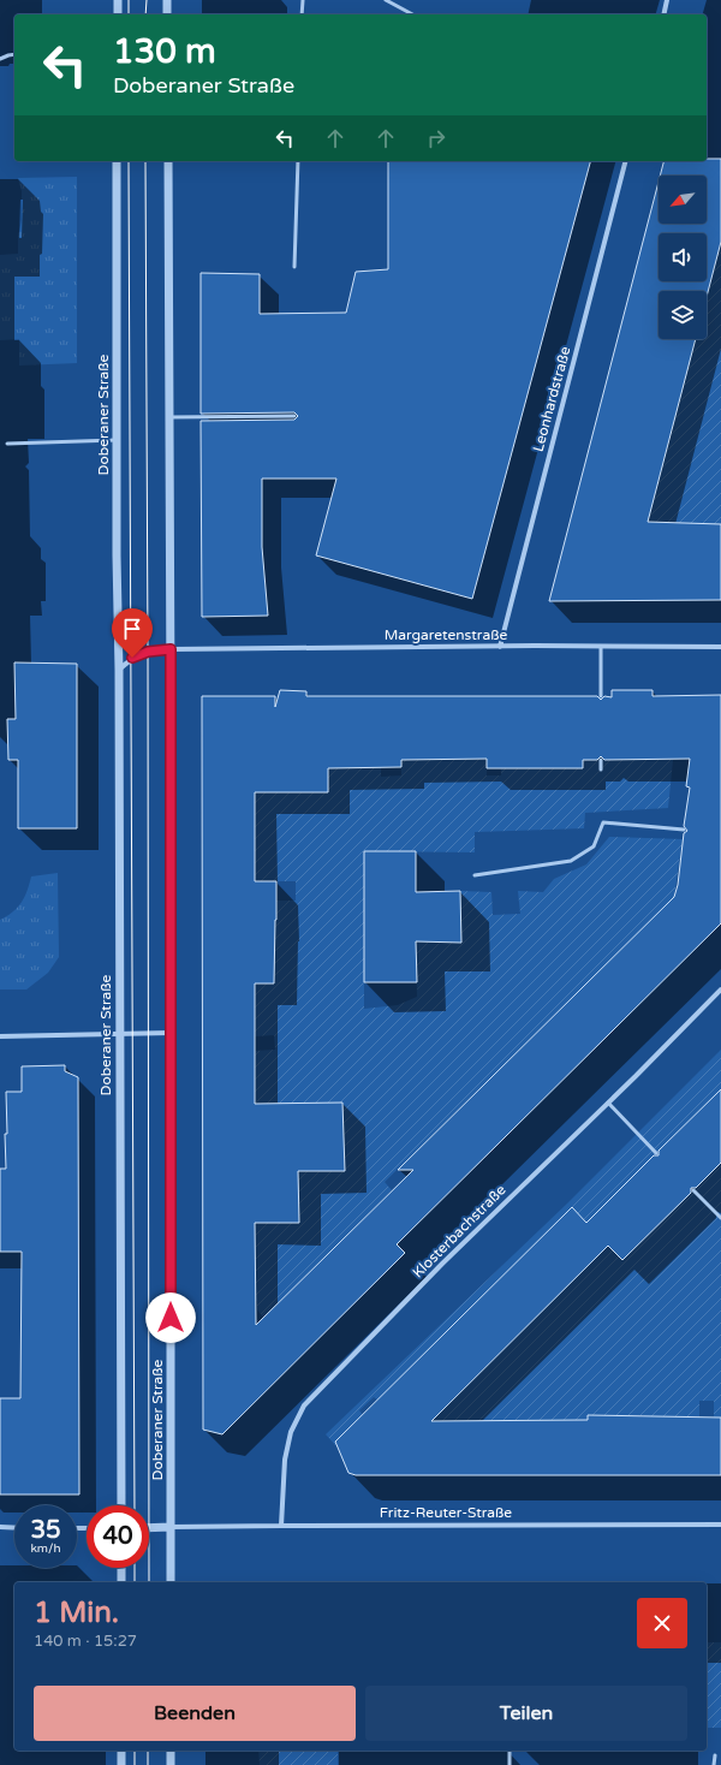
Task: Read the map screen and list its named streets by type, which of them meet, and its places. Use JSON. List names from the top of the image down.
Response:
{
  "streets": {
    "street": [
      "Leonhardstraße",
      "Doberaner Straße",
      "Margaretenstraße",
      "Klosterbachstraße",
      "Fritz-Reuter-Straße"
    ]
  },
  "crossings": [
    ["Leonhardstraße", "Margaretenstraße"],
    ["Doberaner Straße", "Margaretenstraße"],
    ["Doberaner Straße", "Fritz-Reuter-Straße"],
    ["Klosterbachstraße", "Fritz-Reuter-Straße"]
  ],
  "north": "bottom left",
  "page": {
    "turn": ["130 m", "Doberaner Straße"],
    "speed": "35 km/h",
    "limit": "40",
    "heading": ["1 Min.", "140 m · 15:27"],
    "buttons": ["Beenden", "Teilen"]
  }
}
